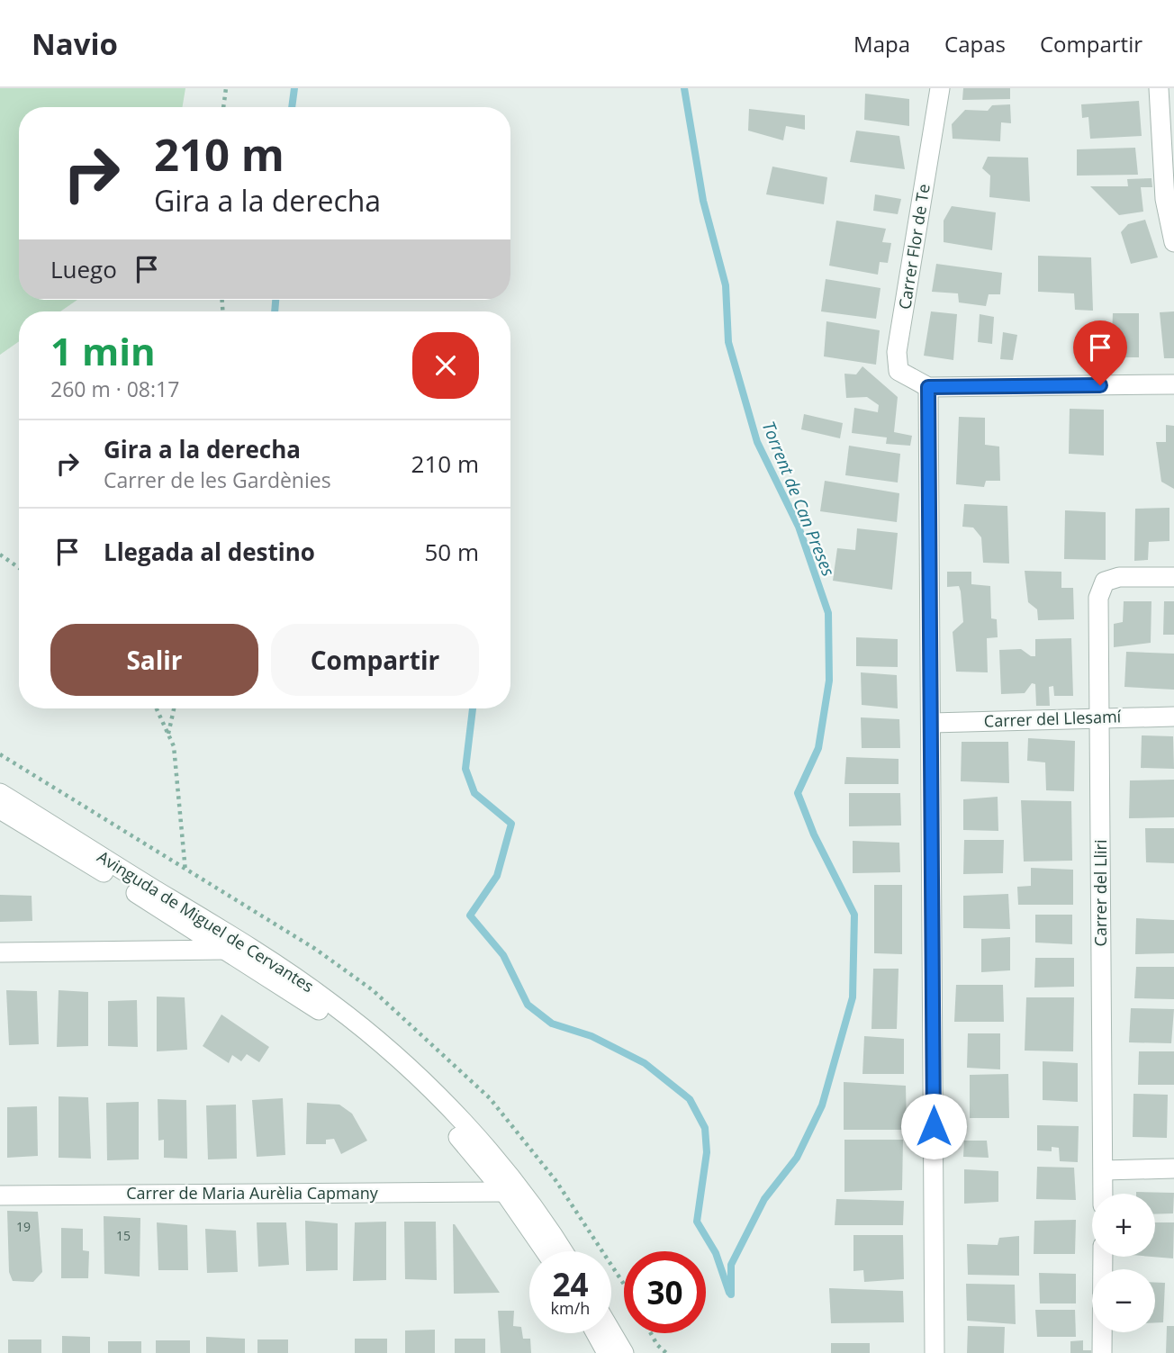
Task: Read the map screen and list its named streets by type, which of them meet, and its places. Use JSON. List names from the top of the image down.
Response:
{
  "streets": {
    "street": [
      "Carrer Flor de Te",
      "Carrer del Llesamí",
      "Carrer del Lliri",
      "Avinguda de Miguel de Cervantes",
      "Carrer de Maria Aurèlia Capmany"
    ]
  },
  "crossings": [
    ["Carrer del Llesamí", "Carrer del Lliri"],
    ["Avinguda de Miguel de Cervantes", "Carrer de Maria Aurèlia Capmany"]
  ],
  "water": ["Torrent de Can Preses"],
  "house_numbers": ["19", "15"],
  "page": {
    "header": "Navio",
    "nav": ["Mapa", "Capas", "Compartir"],
    "turn": ["210 m", "Gira a la derecha"],
    "then": "Luego",
    "heading": ["1 min", "260 m · 08:17"],
    "list": [
      {
        "name": "Gira a la derecha",
        "note": "Carrer de les Gardènies",
        "value": "210 m"
      },
      {
        "name": "Llegada al destino",
        "value": "50 m"
      }
    ],
    "buttons": ["Salir", "Compartir"],
    "map_buttons": ["+", "−"],
    "speed": "24 km/h",
    "limit": "30"
  }
}
